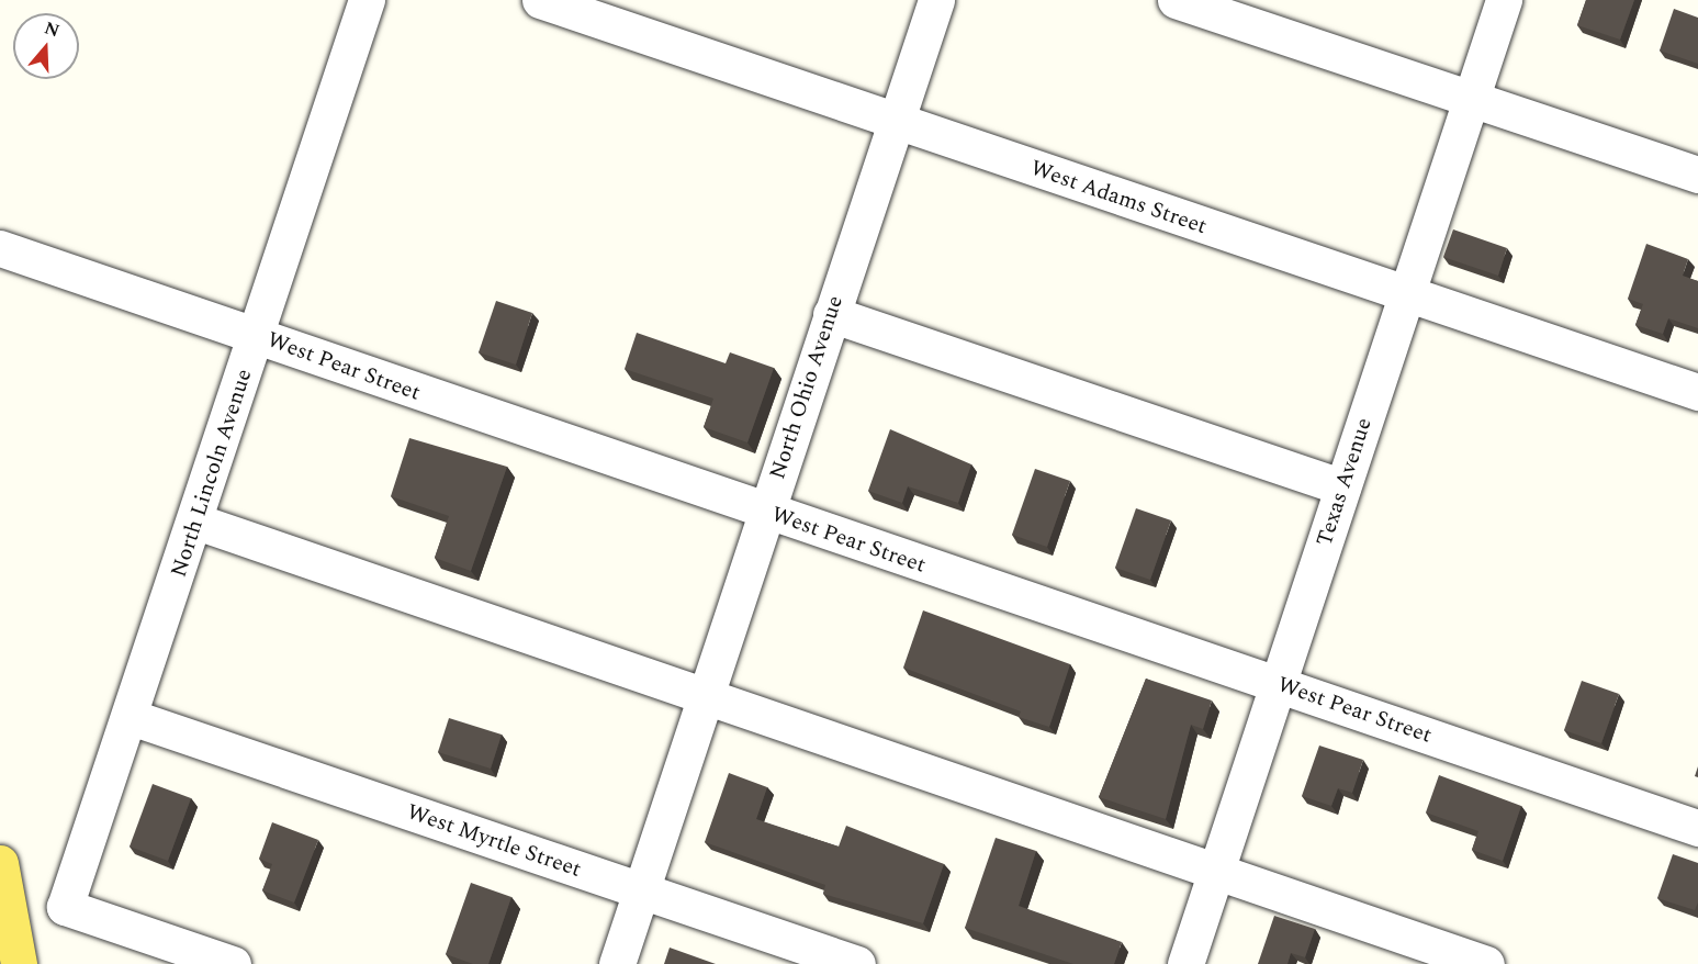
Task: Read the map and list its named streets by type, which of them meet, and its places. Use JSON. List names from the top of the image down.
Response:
{
  "streets": {
    "street": [
      "West Adams Street",
      "West Pear Street",
      "North Ohio Avenue",
      "North Lincoln Avenue",
      "Texas Avenue",
      "West Myrtle Street"
    ]
  },
  "crossings": [
    ["West Adams Street", "North Ohio Avenue"],
    ["West Adams Street", "Texas Avenue"],
    ["West Pear Street", "North Ohio Avenue"],
    ["West Pear Street", "North Lincoln Avenue"],
    ["West Pear Street", "Texas Avenue"],
    ["North Ohio Avenue", "West Myrtle Street"],
    ["North Lincoln Avenue", "West Myrtle Street"]
  ],
  "north": "top"
}
